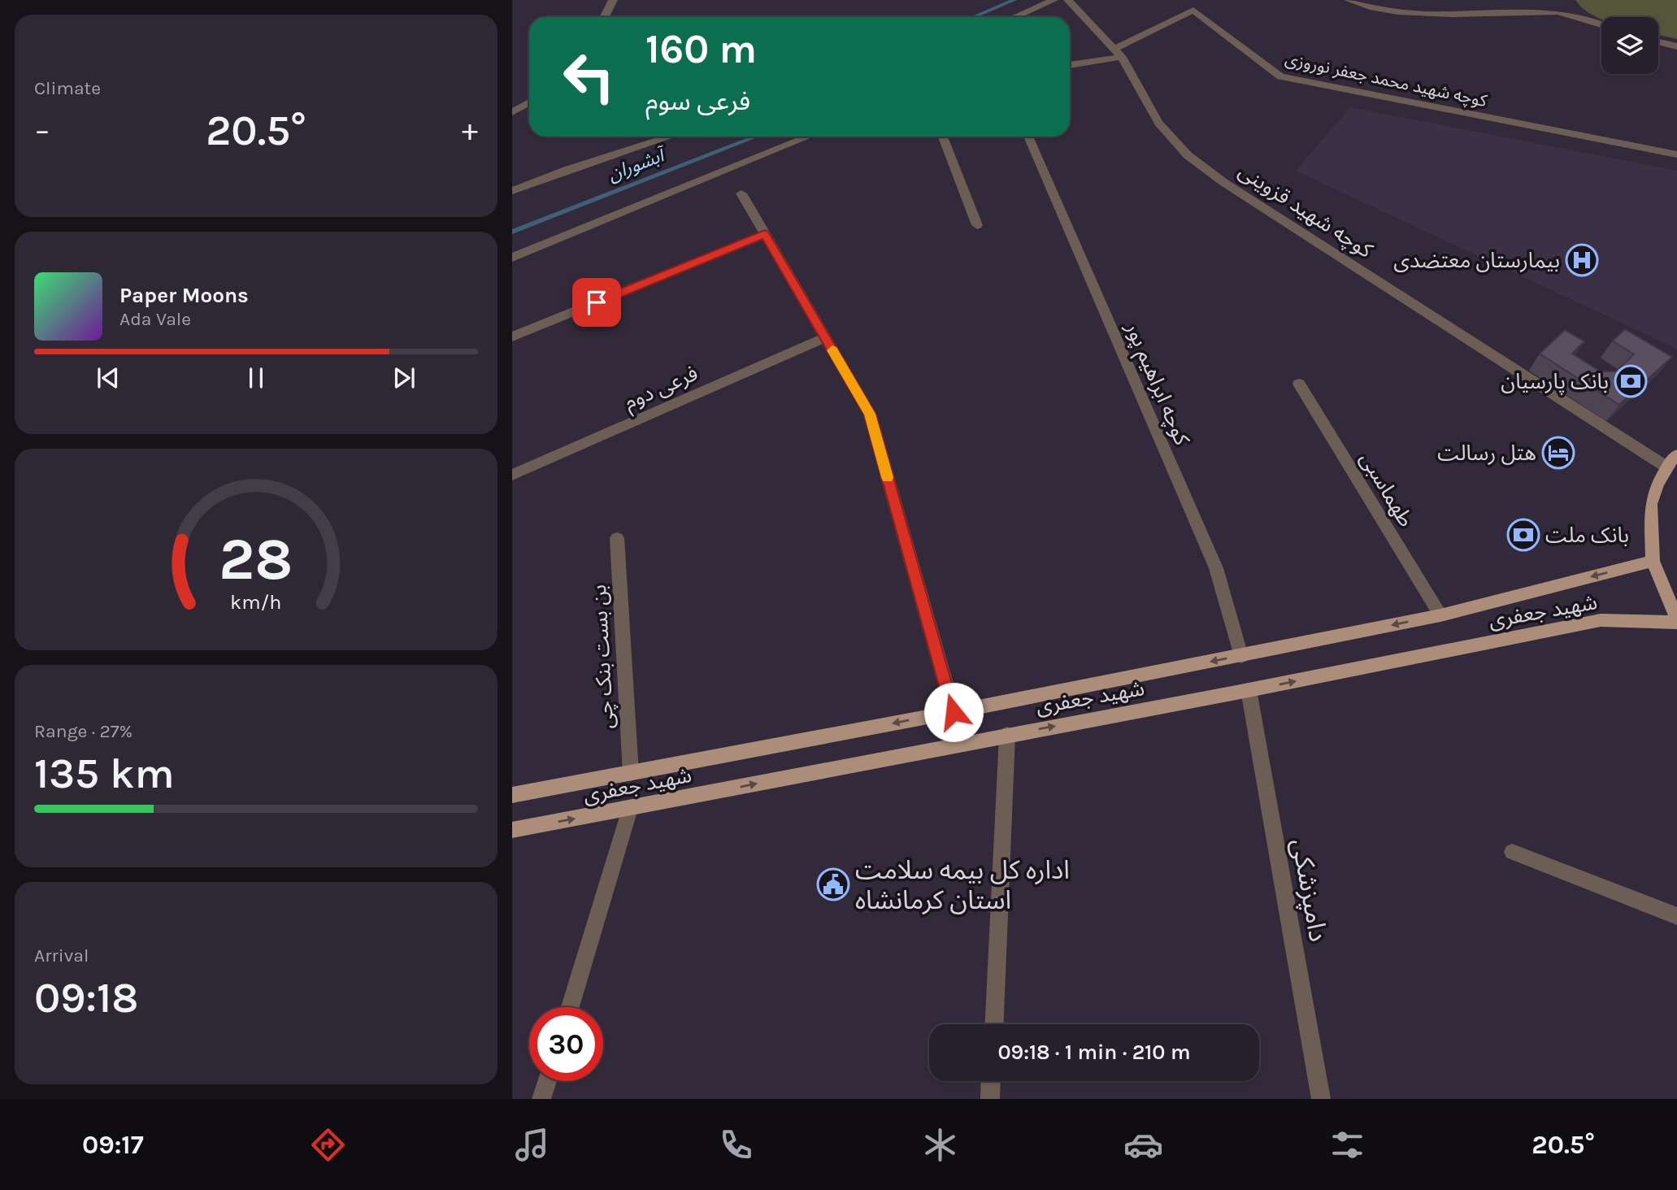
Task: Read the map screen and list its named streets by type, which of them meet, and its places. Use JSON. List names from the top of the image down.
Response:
{
  "streets": {
    "main road": ["شهید جعفری"],
    "street": [
      "کوچه شهید محمد جعفر نوروزی",
      "کوچه شهید قزوینی",
      "کوچه ابراهیم پور",
      "فرعی دوم",
      "طهماسبی",
      "بن بست بنک چی",
      "دامپزشکی"
    ]
  },
  "crossings": [
    ["کوچه شهید محمد جعفر نوروزی", "کوچه شهید قزوینی"],
    ["کوچه ابراهیم پور", "شهید جعفری"],
    ["طهماسبی", "شهید جعفری"],
    ["شهید جعفری", "بن بست بنک چی"],
    ["شهید جعفری", "دامپزشکی"]
  ],
  "water": ["آبشوران"],
  "places": {
    "hospital": ["بیمارستان معتضدی"],
    "bank": ["بانک پارسیان", "بانک ملت"],
    "hotel": ["هتل رسالت"],
    "public building": ["اداره کل بیمه سلامت استان کرمانشاه"]
  },
  "page": {
    "tile": [
      "Climate",
      ["Range · 27%", "135 km"],
      ["Arrival", "09:18"]
    ],
    "turn": ["160 m", "فرعی سوم"],
    "heat": ["−", "20.5°", "+"],
    "song": ["Paper Moons", "Ada Vale"],
    "limit": "30",
    "trip": "09:18 · 1 min · 210 m",
    "tabs": ["09:17", "20.5°"],
    "gauge": ["28", "km/h"]
  }
}
